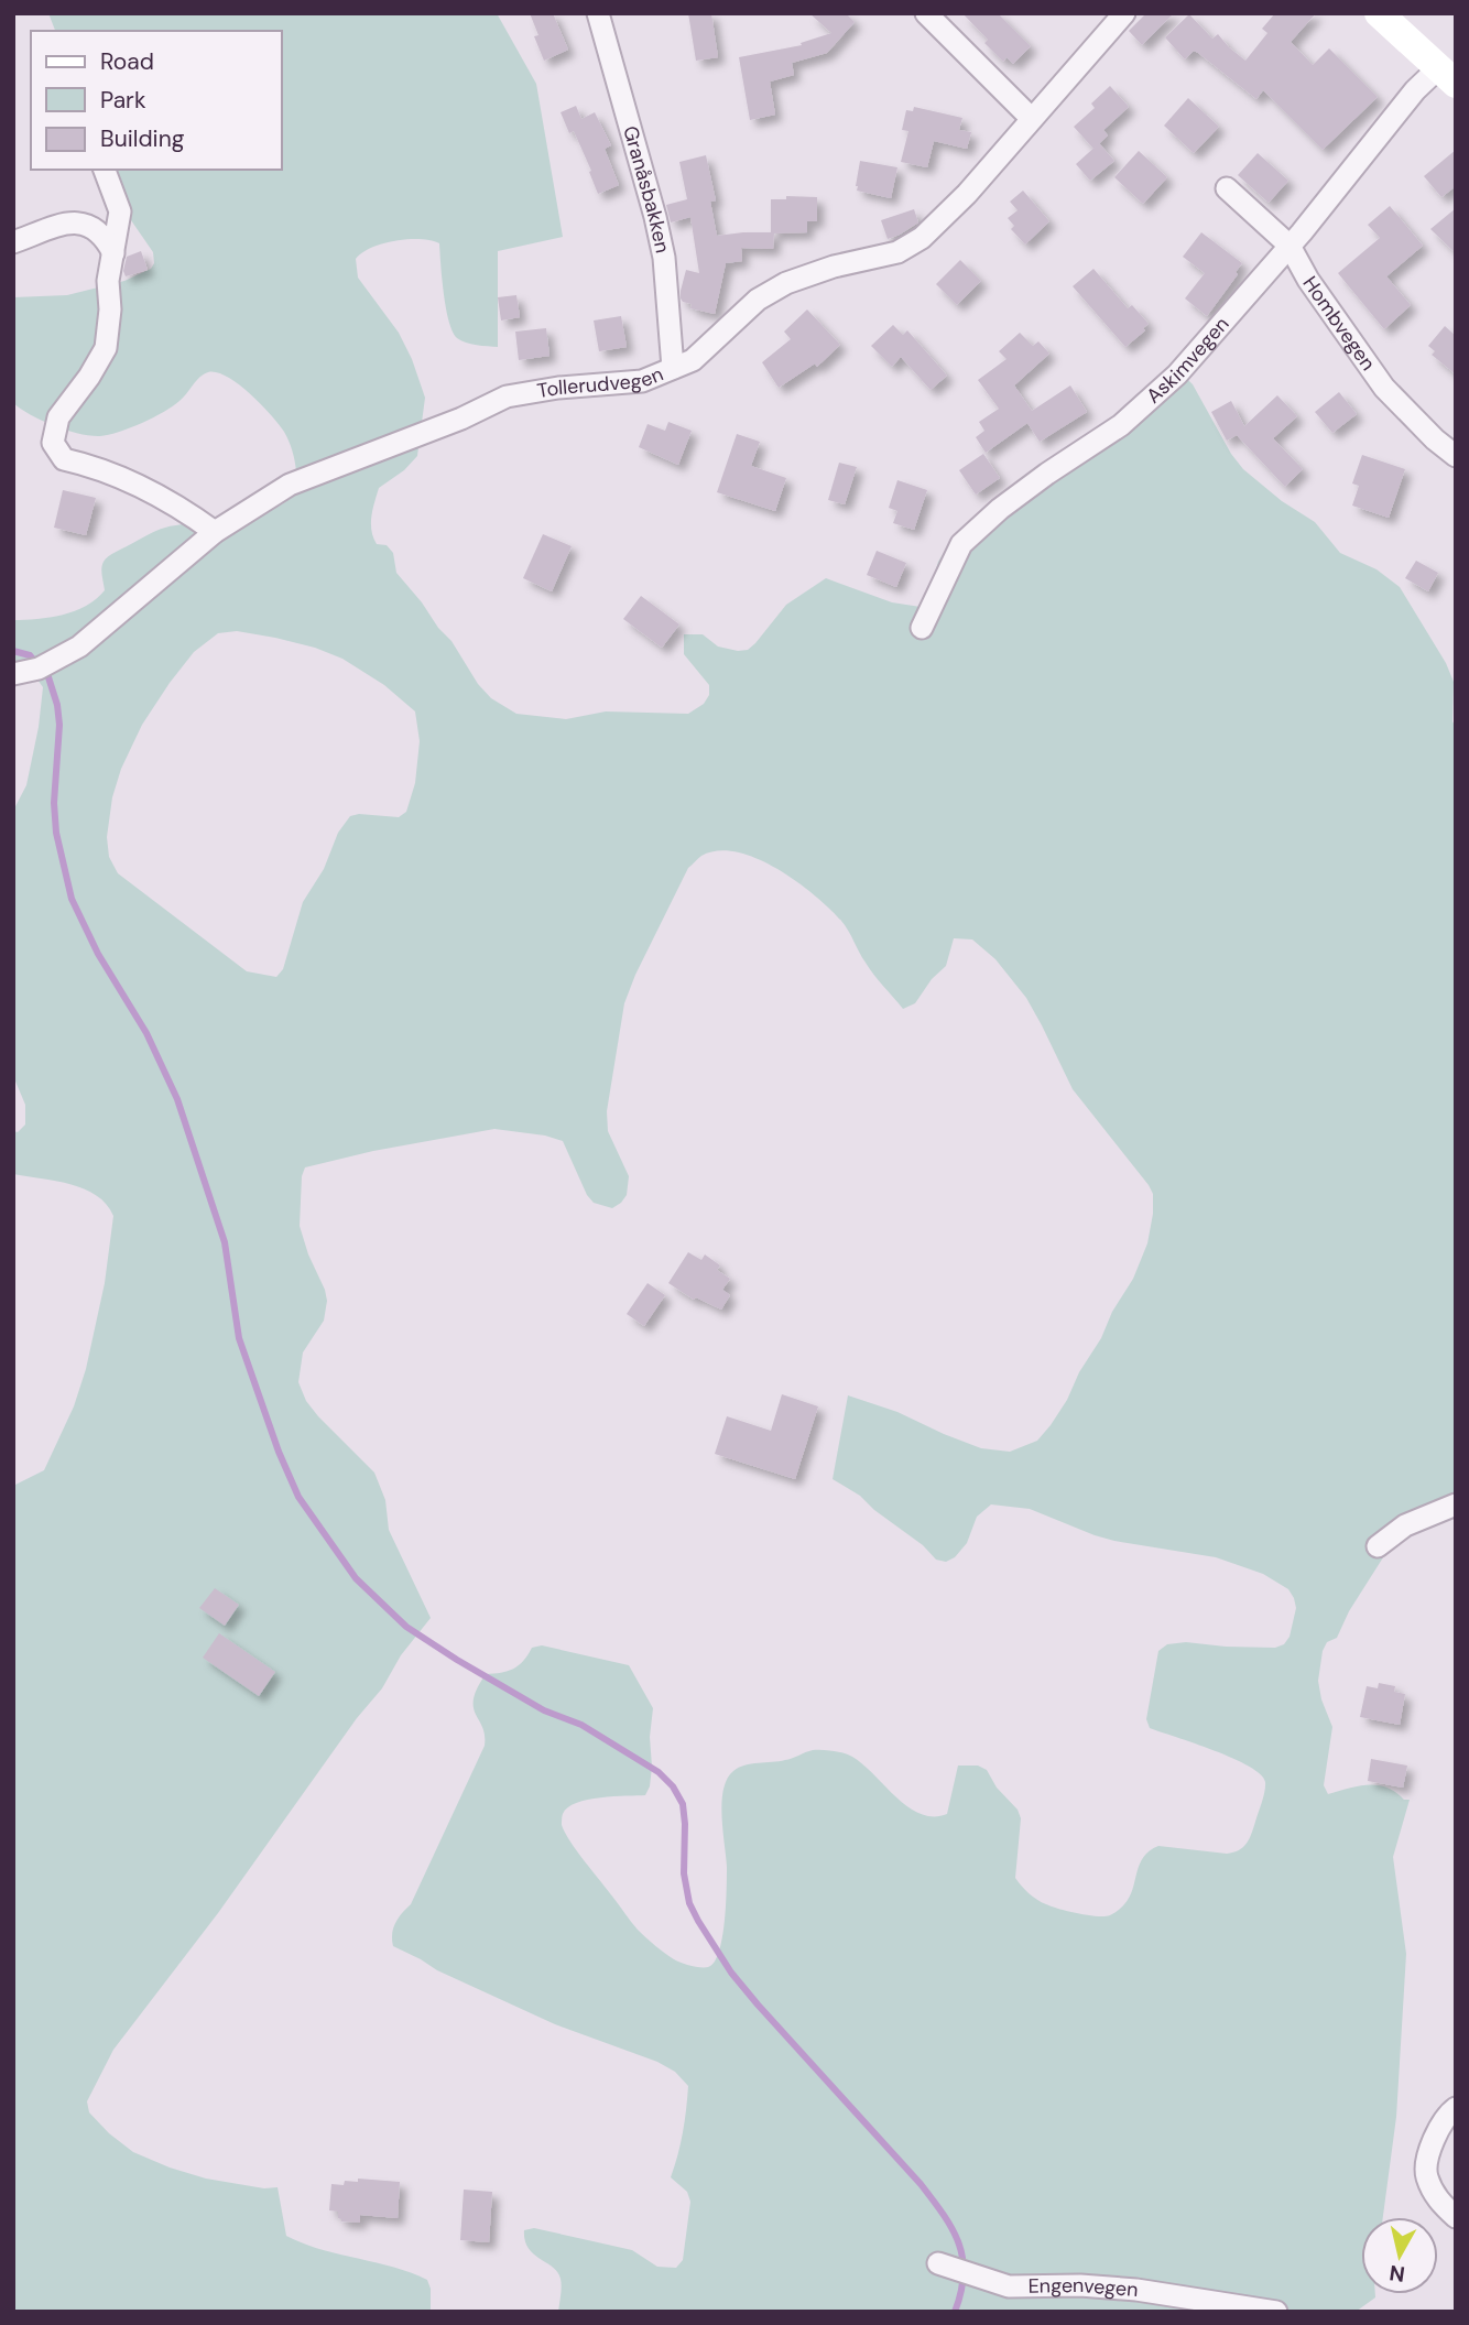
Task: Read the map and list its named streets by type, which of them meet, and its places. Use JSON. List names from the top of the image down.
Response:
{
  "streets": {
    "street": [
      "Granåsbakken",
      "Hombvegen",
      "Askimvegen",
      "Tollerudvegen",
      "Engenvegen"
    ]
  },
  "crossings": [
    ["Granåsbakken", "Tollerudvegen"],
    ["Hombvegen", "Askimvegen"]
  ],
  "legend": ["Road", "Park", "Building"],
  "north": "bottom"
}
